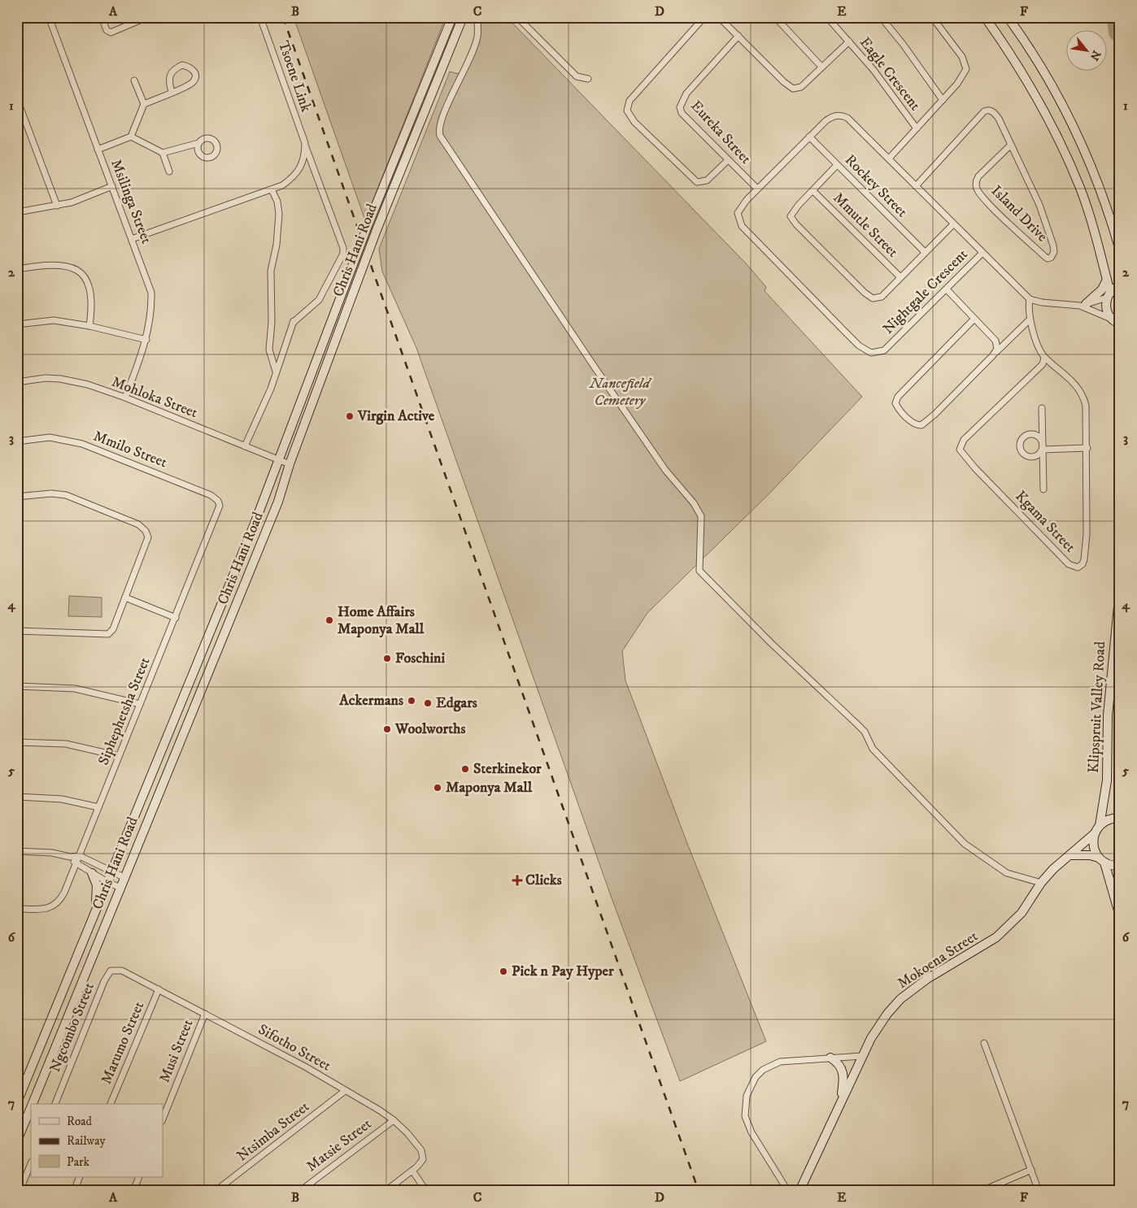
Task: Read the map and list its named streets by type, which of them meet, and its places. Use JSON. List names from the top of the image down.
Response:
{
  "streets": {
    "main road": ["Chris Hani Road", "Klipspruit Valley Road", "Mokoena Street"],
    "street": [
      "Eagle Crescent",
      "Tsoene Link",
      "Eureka Street",
      "Rockey Street",
      "Msilinga Street",
      "Island Drive",
      "Mmutle Street",
      "Nightgale Crescent",
      "Mohloka Street",
      "Mmilo Street",
      "Kgama Street",
      "Siphephetsha Street",
      "Ngcombo Street",
      "Marumo Street",
      "Sifotho Street",
      "Musi Street",
      "Ntsimba Street",
      "Matsie Street"
    ]
  },
  "crossings": [
    ["Eureka Street", "Nightgale Crescent"],
    ["Rockey Street", "Nightgale Crescent"],
    ["Msilinga Street", "Mohloka Street"],
    ["Island Drive", "Nightgale Crescent"],
    ["Chris Hani Road", "Mohloka Street"],
    ["Mmilo Street", "Siphephetsha Street"],
    ["Klipspruit Valley Road", "Mokoena Street"],
    ["Ngcombo Street", "Sifotho Street"],
    ["Marumo Street", "Sifotho Street"],
    ["Sifotho Street", "Musi Street"],
    ["Sifotho Street", "Ntsimba Street"],
    ["Sifotho Street", "Matsie Street"]
  ],
  "parks": ["Nancefield Cemetery"],
  "places": {
    "other": [
      "Virgin Active",
      "Home Affairs Maponya Mall",
      "Foschini",
      "Ackermans",
      "Edgars",
      "Woolworths",
      "Sterkinekor",
      "Maponya Mall",
      "Pick n Pay Hyper"
    ],
    "health": ["Clicks"]
  },
  "legend": ["Road", "Railway", "Park"],
  "north": "bottom right",
  "grid": {
    "columns": [
      "A",
      "B",
      "C",
      "D",
      "E",
      "F"
    ],
    "rows": [
      "1",
      "2",
      "3",
      "4",
      "5",
      "6",
      "7"
    ]
  }
}
